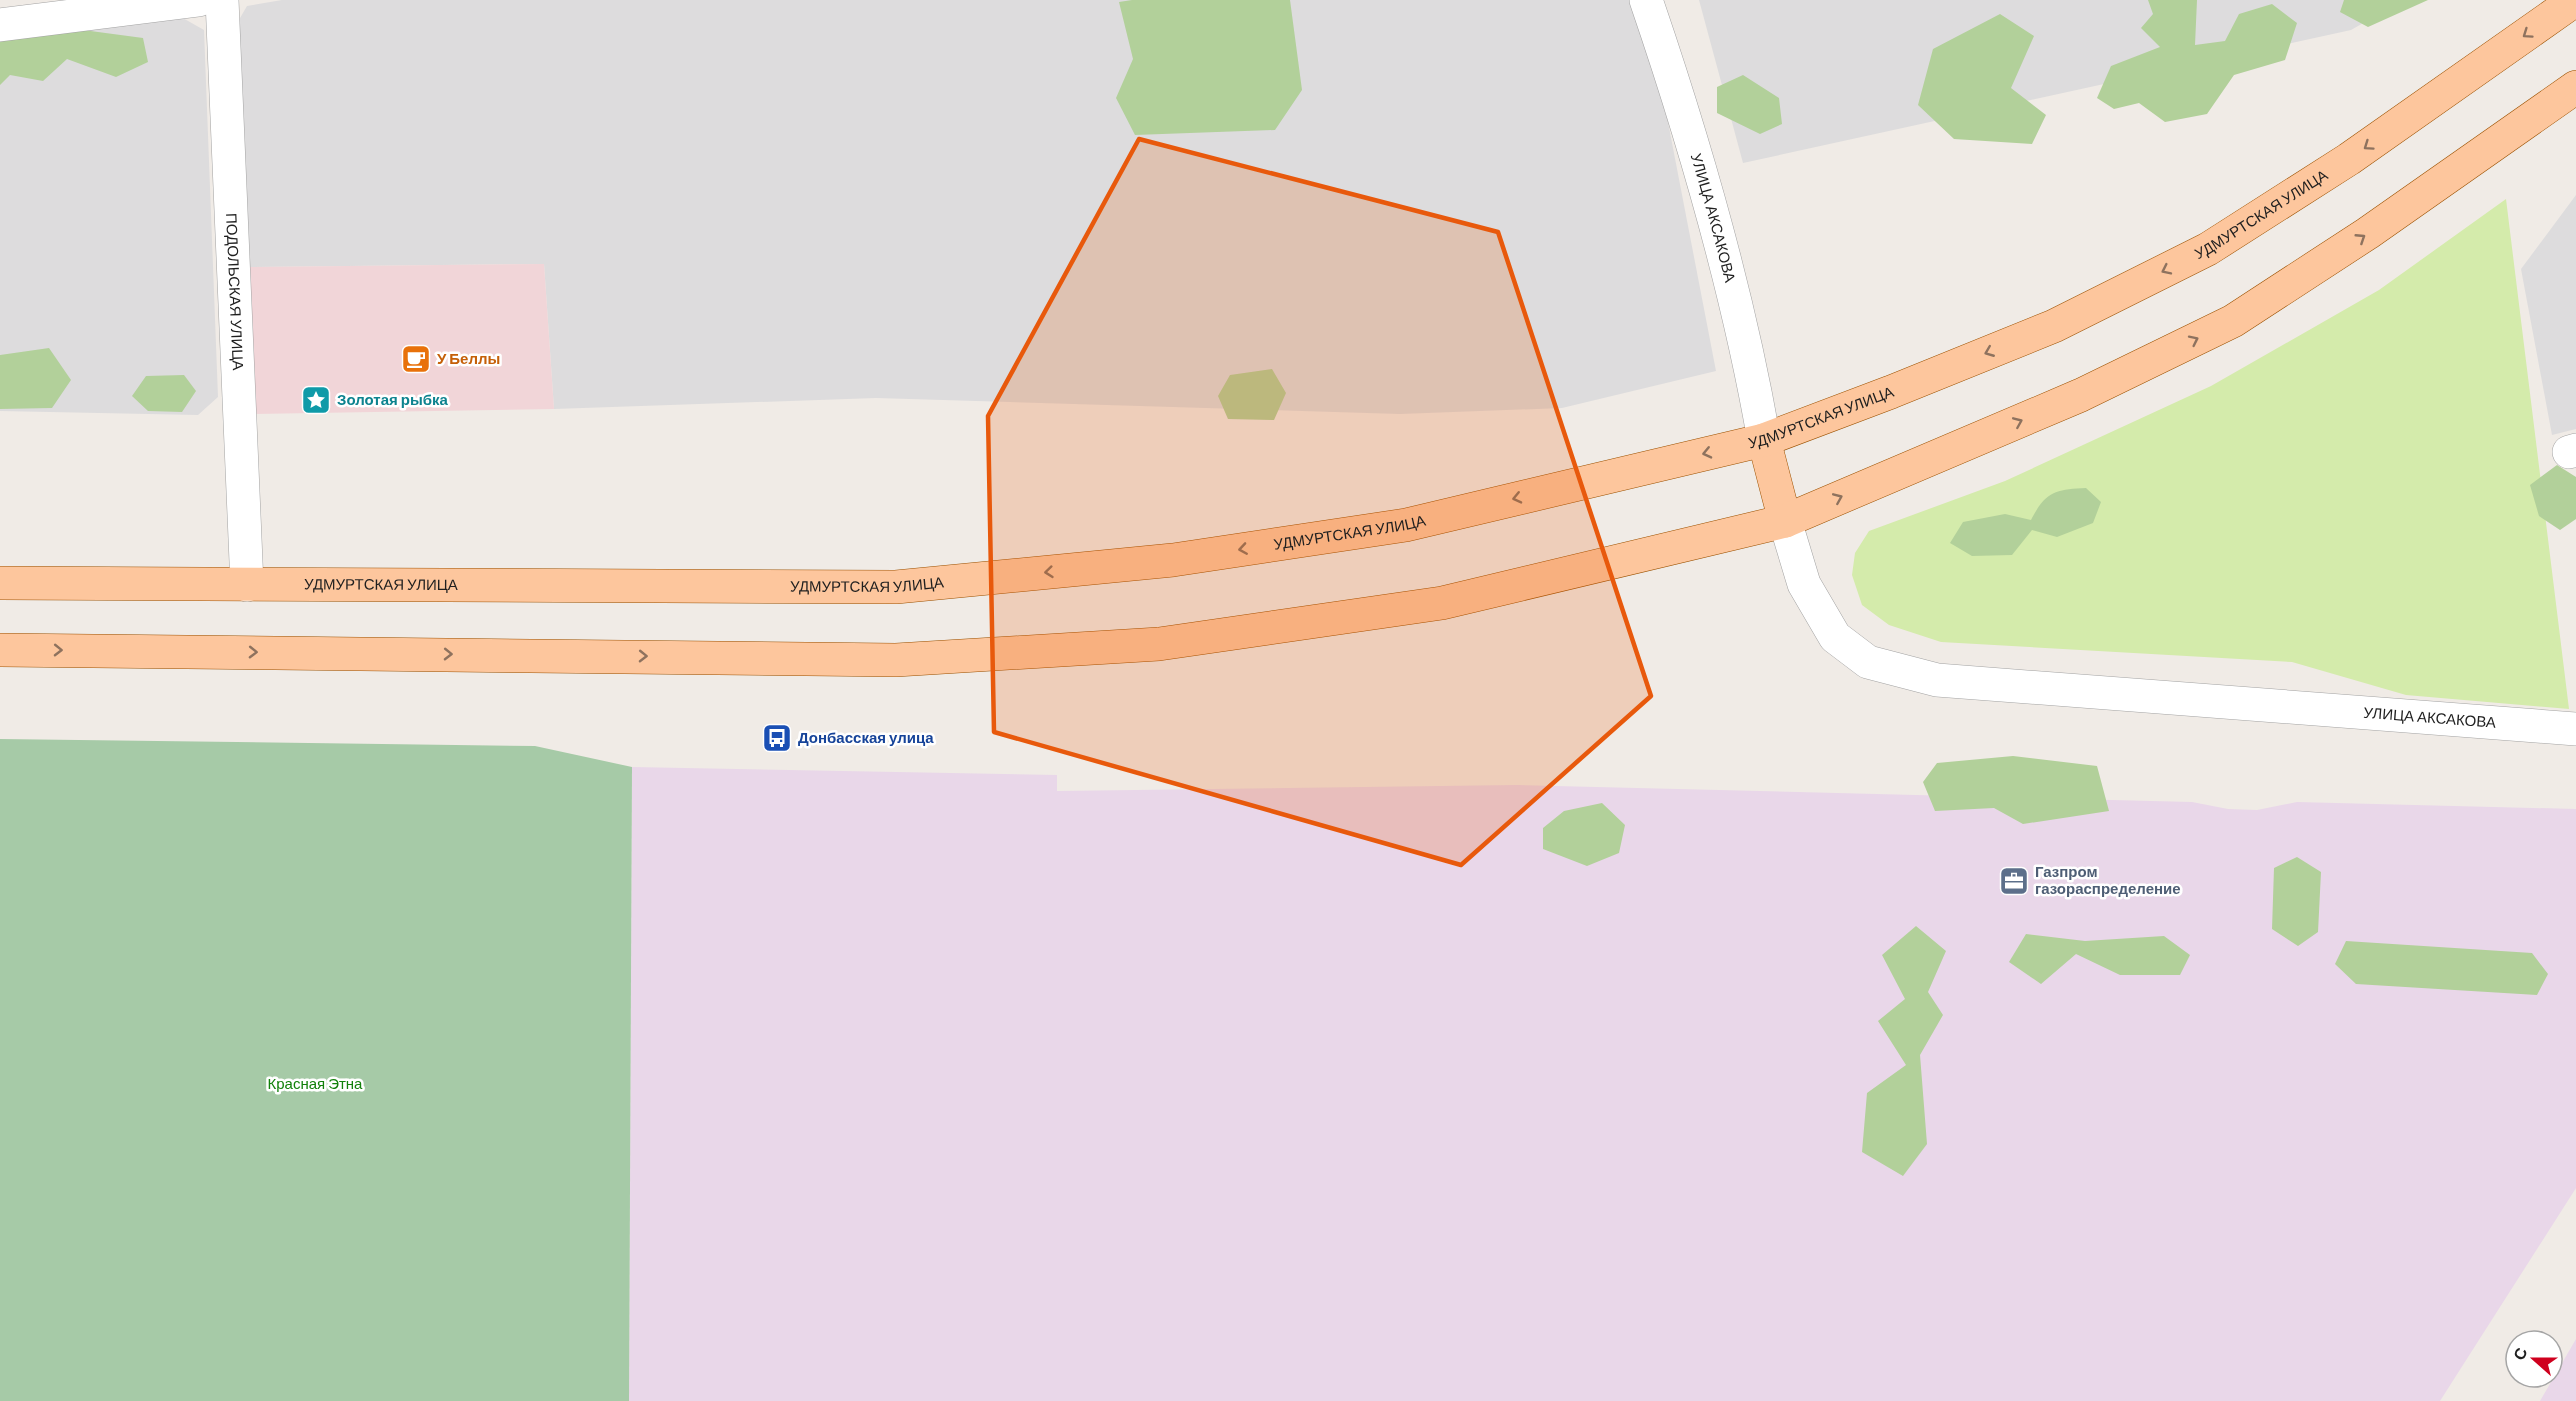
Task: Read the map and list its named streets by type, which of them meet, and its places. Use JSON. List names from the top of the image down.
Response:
{
  "streets": {
    "main road": ["УДМУРТСКАЯ УЛИЦА"],
    "street": ["УЛИЦА АКСАКОВА", "ПОДОЛЬСКАЯ УЛИЦА"]
  },
  "crossings": [
    ["УДМУРТСКАЯ УЛИЦА", "УЛИЦА АКСАКОВА"],
    ["УДМУРТСКАЯ УЛИЦА", "ПОДОЛЬСКАЯ УЛИЦА"]
  ],
  "parks": ["Красная Этна"],
  "places": {
    "cafe": ["У Беллы"],
    "place": ["Золотая рыбка"],
    "bus stop": ["Донбасская улица"],
    "office": ["Газпром газораспределение"]
  },
  "north": "left"
}
